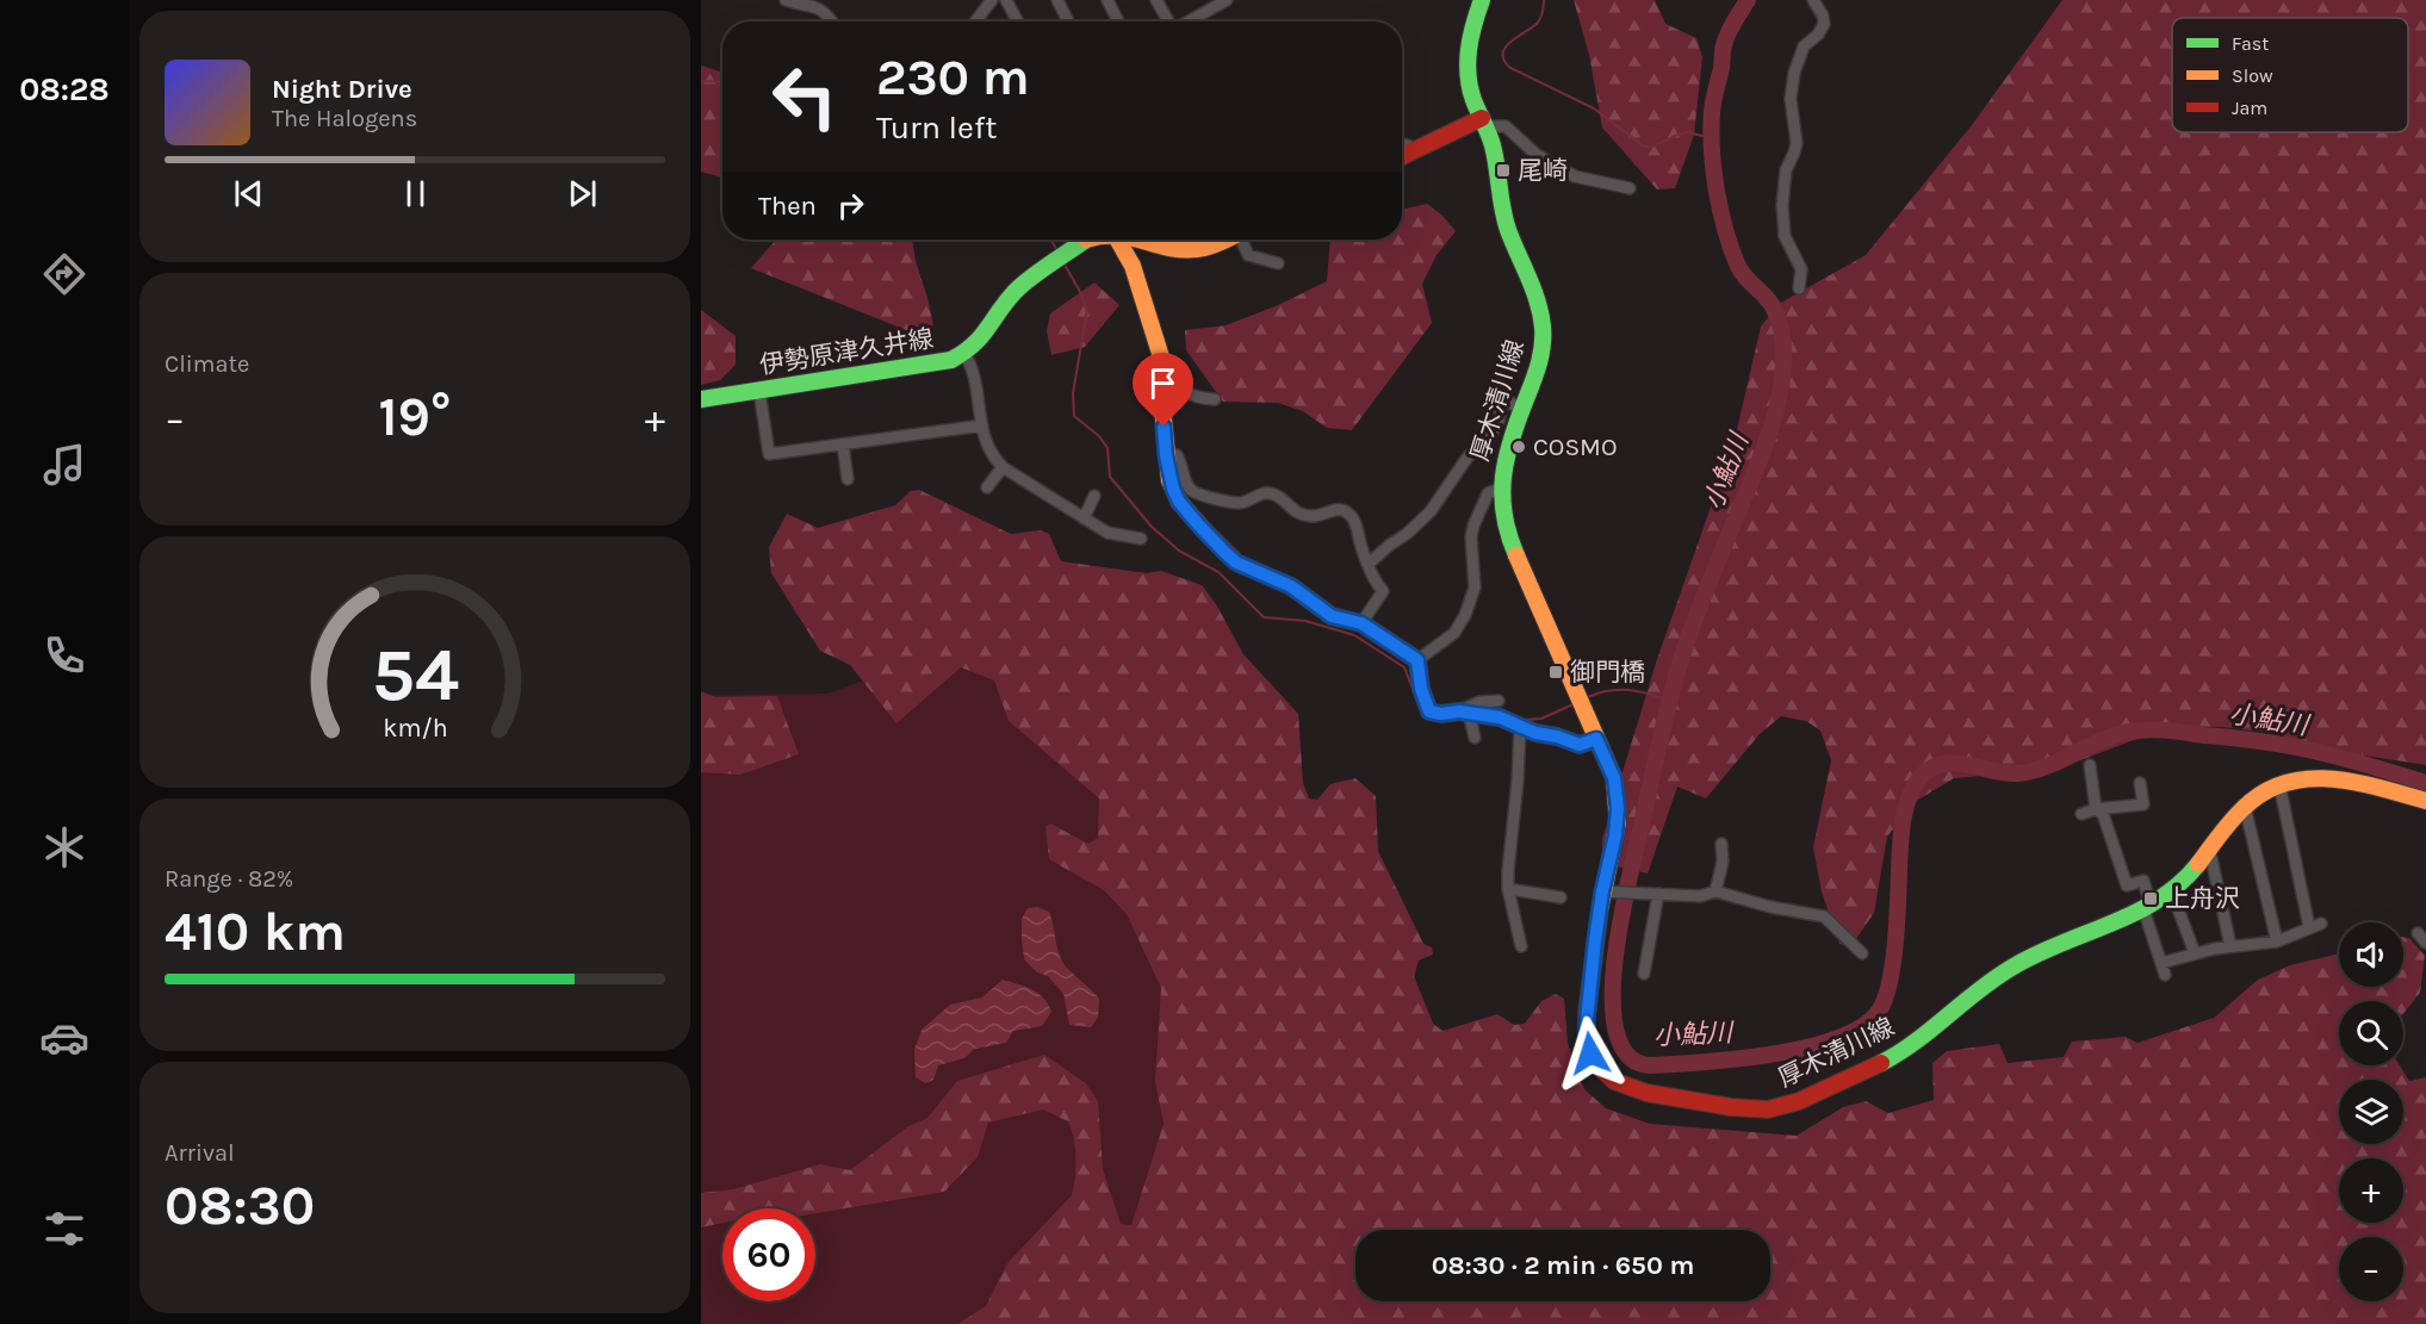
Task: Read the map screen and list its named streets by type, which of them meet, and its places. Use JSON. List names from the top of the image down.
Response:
{
  "streets": {
    "main road": ["伊勢原津久井線", "厚木清川線"]
  },
  "water": ["小鮎川"],
  "places": {
    "transit": ["尾崎", "御門橋", "上舟沢"],
    "other": ["COSMO"]
  },
  "legend": ["Fast", "Slow", "Jam"],
  "page": {
    "tabs": "08:28",
    "turn": ["230 m", "Turn left"],
    "song": ["Night Drive", "The Halogens"],
    "then": "Then",
    "tile": [
      "Climate",
      ["Range · 82%", "410 km"],
      ["Arrival", "08:30"]
    ],
    "heat": ["−", "19°", "+"],
    "map_buttons": ["+", "−"],
    "limit": "60",
    "trip": "08:30 · 2 min · 650 m",
    "gauge": ["54", "km/h"]
  }
}
